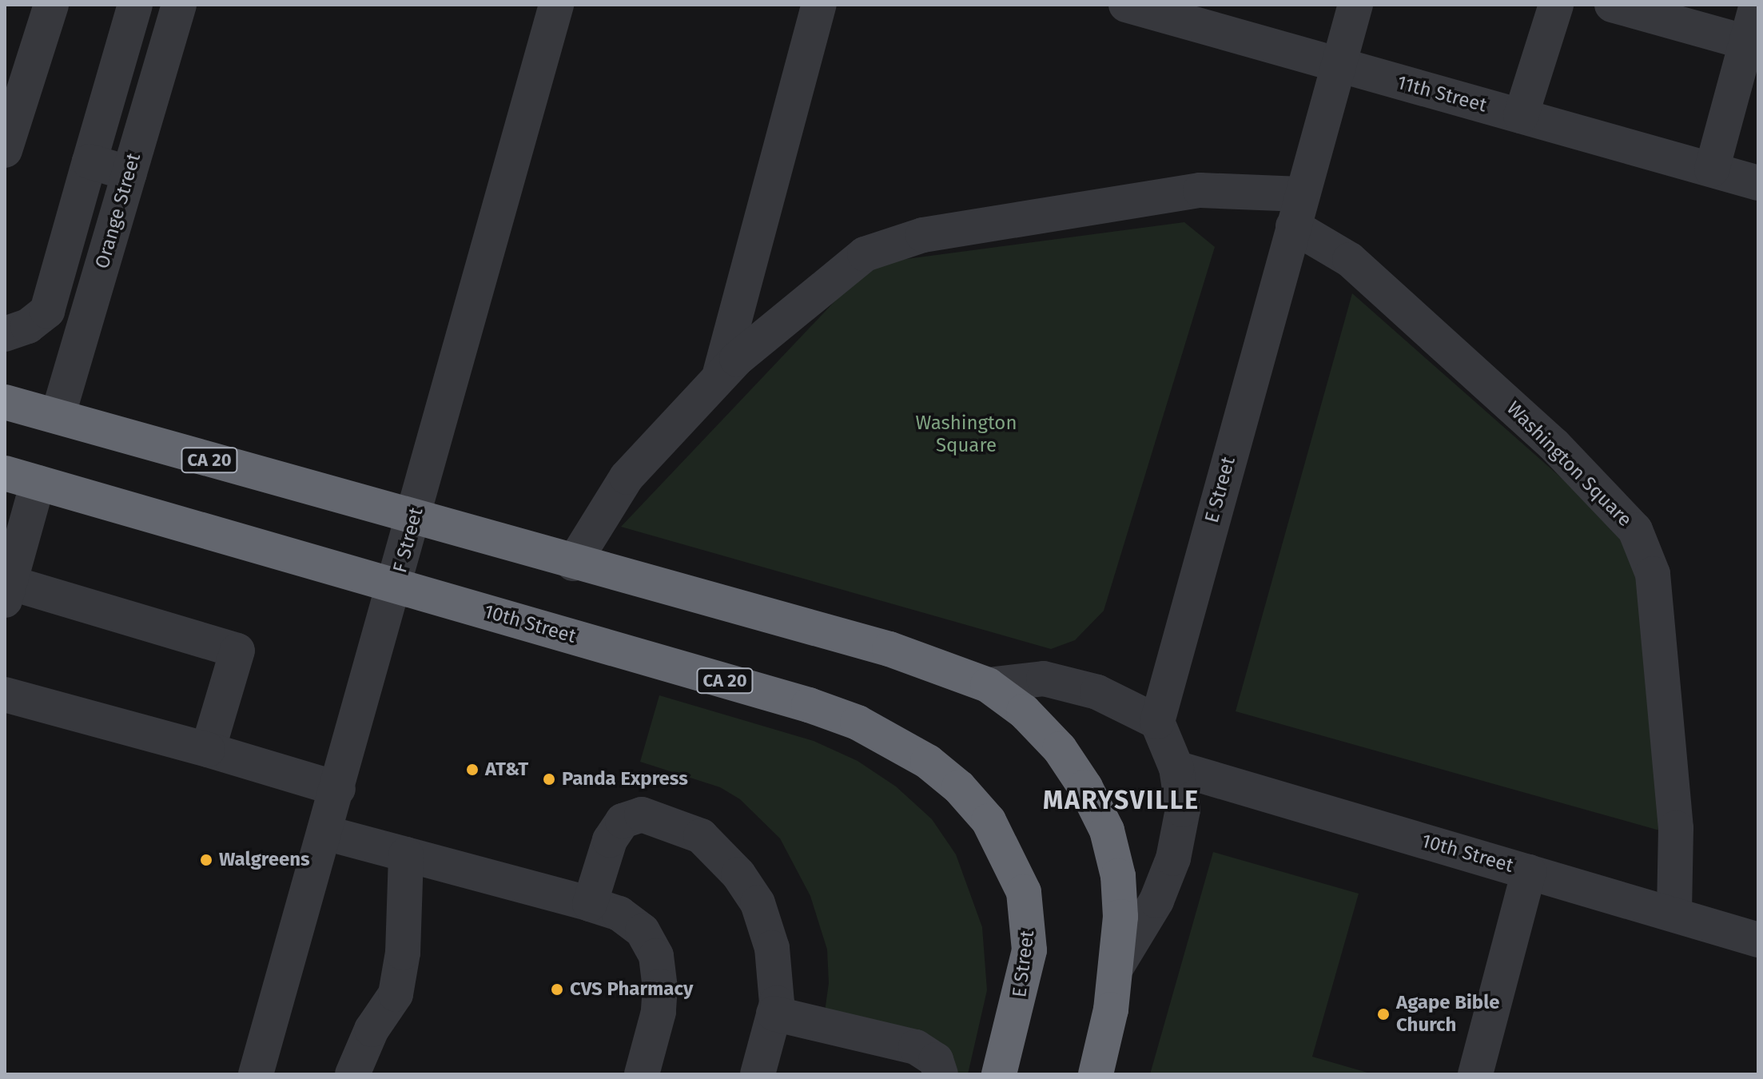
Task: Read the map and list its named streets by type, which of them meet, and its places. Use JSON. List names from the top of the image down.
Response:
{
  "streets": {
    "highway": ["CA 20", "E Street", "10th Street"],
    "street": [
      "11th Street",
      "Orange Street",
      "Washington Square",
      "F Street"
    ]
  },
  "crossings": [
    ["11th Street", "E Street"],
    ["Orange Street", "CA 20"],
    ["CA 20", "Washington Square"],
    ["CA 20", "F Street"],
    ["Washington Square", "E Street"],
    ["Washington Square", "10th Street"],
    ["E Street", "10th Street"],
    ["F Street", "10th Street"]
  ],
  "districts": ["MARYSVILLE"],
  "parks": ["Washington Square"],
  "places": [
    "AT&T",
    "Panda Express",
    "Walgreens",
    "CVS Pharmacy",
    "Agape Bible Church"
  ]
}
